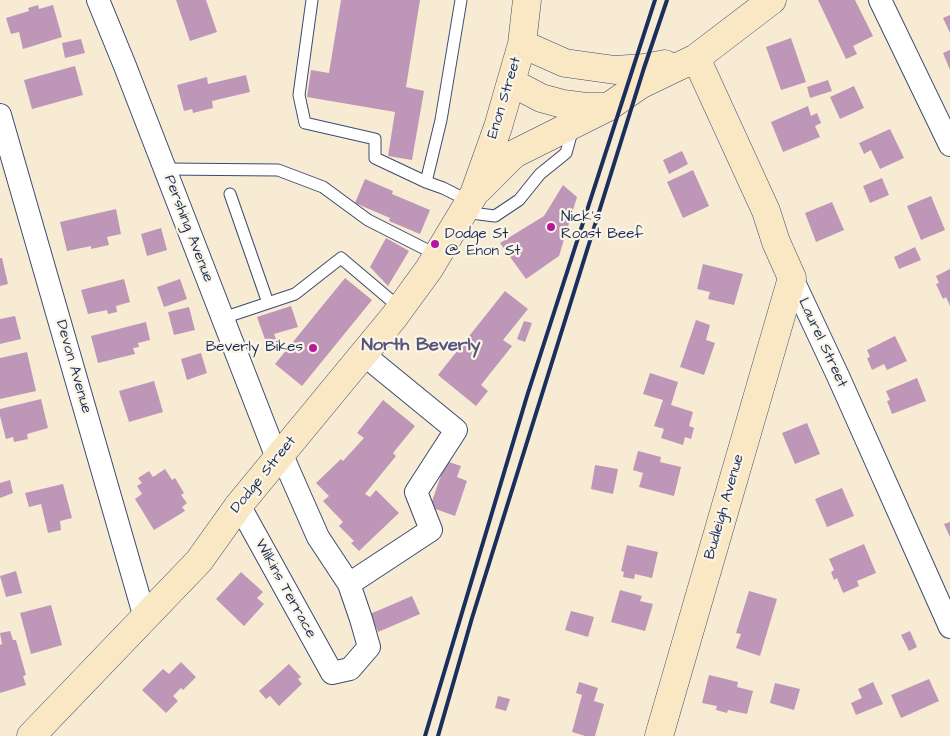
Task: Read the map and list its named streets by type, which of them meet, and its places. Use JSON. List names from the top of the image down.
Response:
{
  "streets": {
    "main road": [
      "Enon Street",
      "Laurel Street",
      "Dodge Street",
      "Budleigh Avenue"
    ],
    "street": ["Pershing Avenue", "Devon Avenue", "Wilkins Terrace"]
  },
  "crossings": [
    ["Enon Street", "Dodge Street"],
    ["Pershing Avenue", "Dodge Street"],
    ["Pershing Avenue", "Wilkins Terrace"],
    ["Laurel Street", "Budleigh Avenue"],
    ["Devon Avenue", "Dodge Street"],
    ["Dodge Street", "Wilkins Terrace"]
  ],
  "districts": ["North Beverly"],
  "places": ["Nick's Roast Beef", "Dodge St @ Enon St", "Beverly Bikes"]
}
